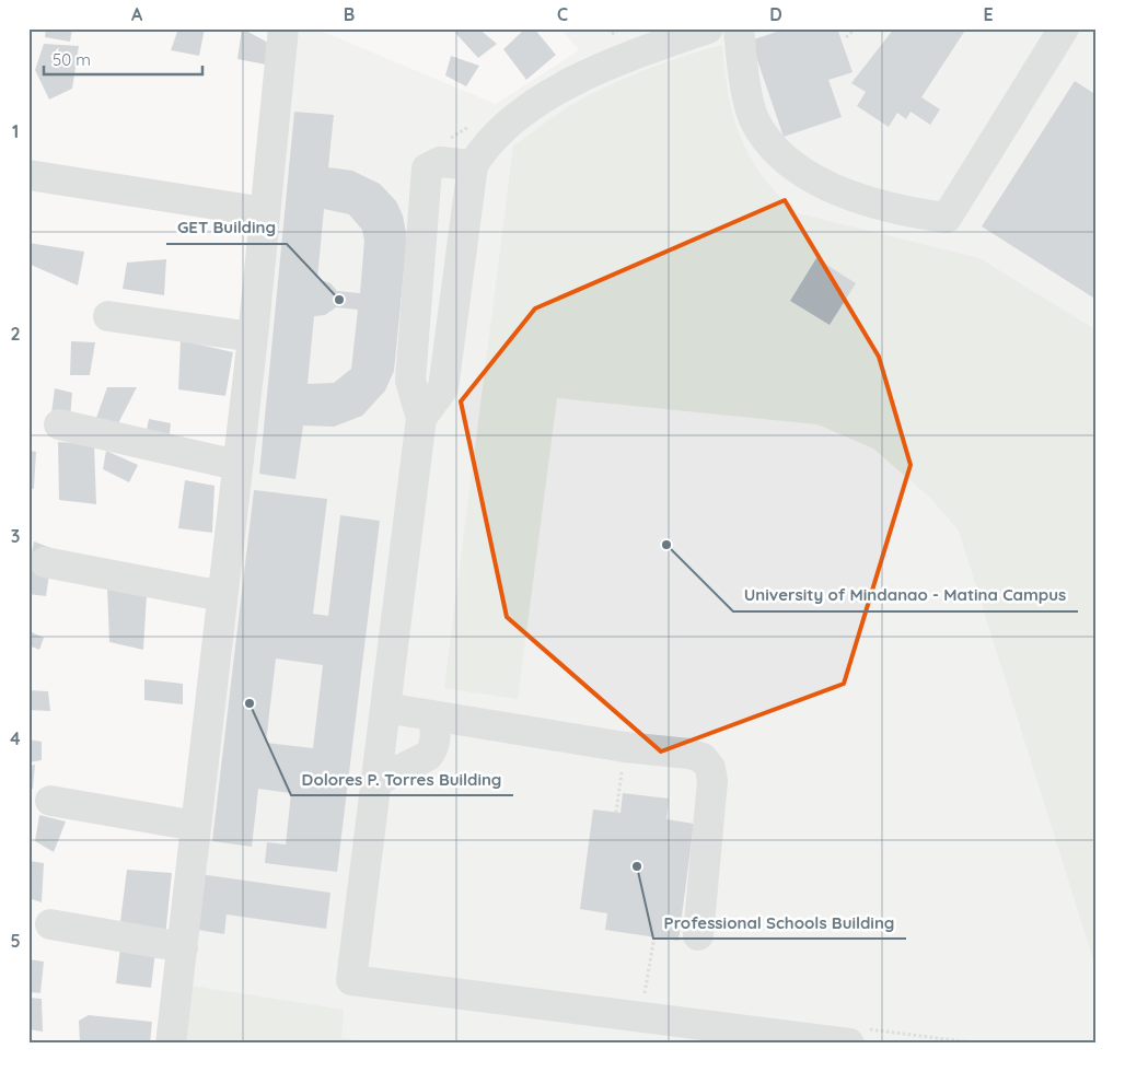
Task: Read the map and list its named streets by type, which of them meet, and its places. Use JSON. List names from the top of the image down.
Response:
{
  "places": [
    "GET Building",
    "University of Mindanao - Matina Campus",
    "Dolores P. Torres Building",
    "Professional Schools Building"
  ],
  "scale_bar": "50 m",
  "grid": {
    "columns": [
      "A",
      "B",
      "C",
      "D",
      "E"
    ],
    "rows": [
      "1",
      "2",
      "3",
      "4",
      "5"
    ]
  }
}
